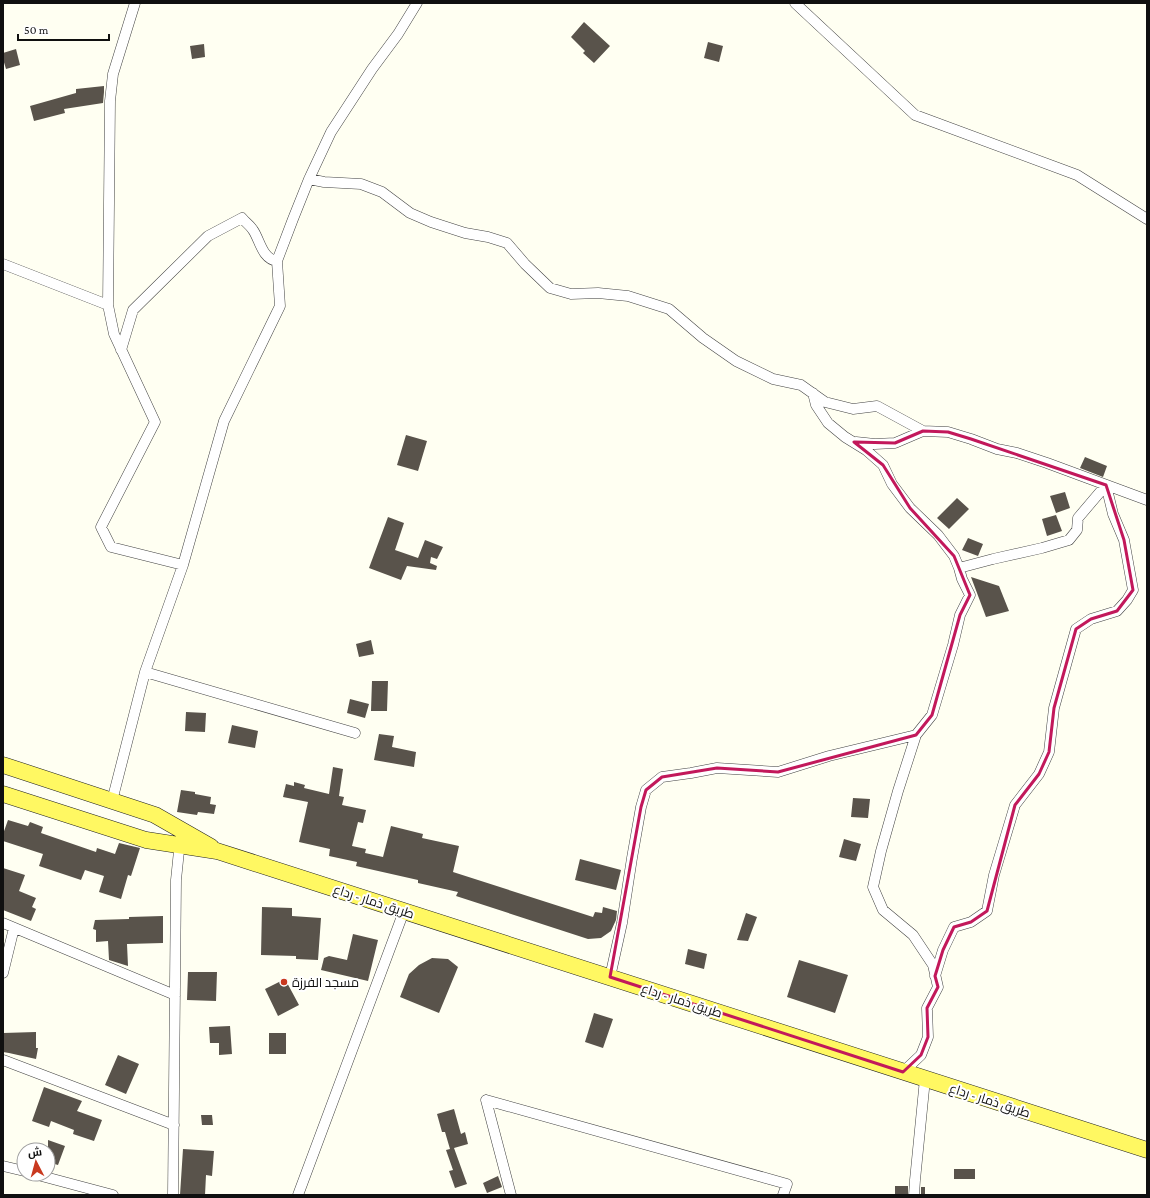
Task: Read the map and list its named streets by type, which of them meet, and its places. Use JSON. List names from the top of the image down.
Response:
{
  "streets": {
    "main road": ["طريق ذمار - رداع"]
  },
  "places": ["مسجد الفرزة"],
  "scale_bar": "50 m",
  "north": "top"
}
